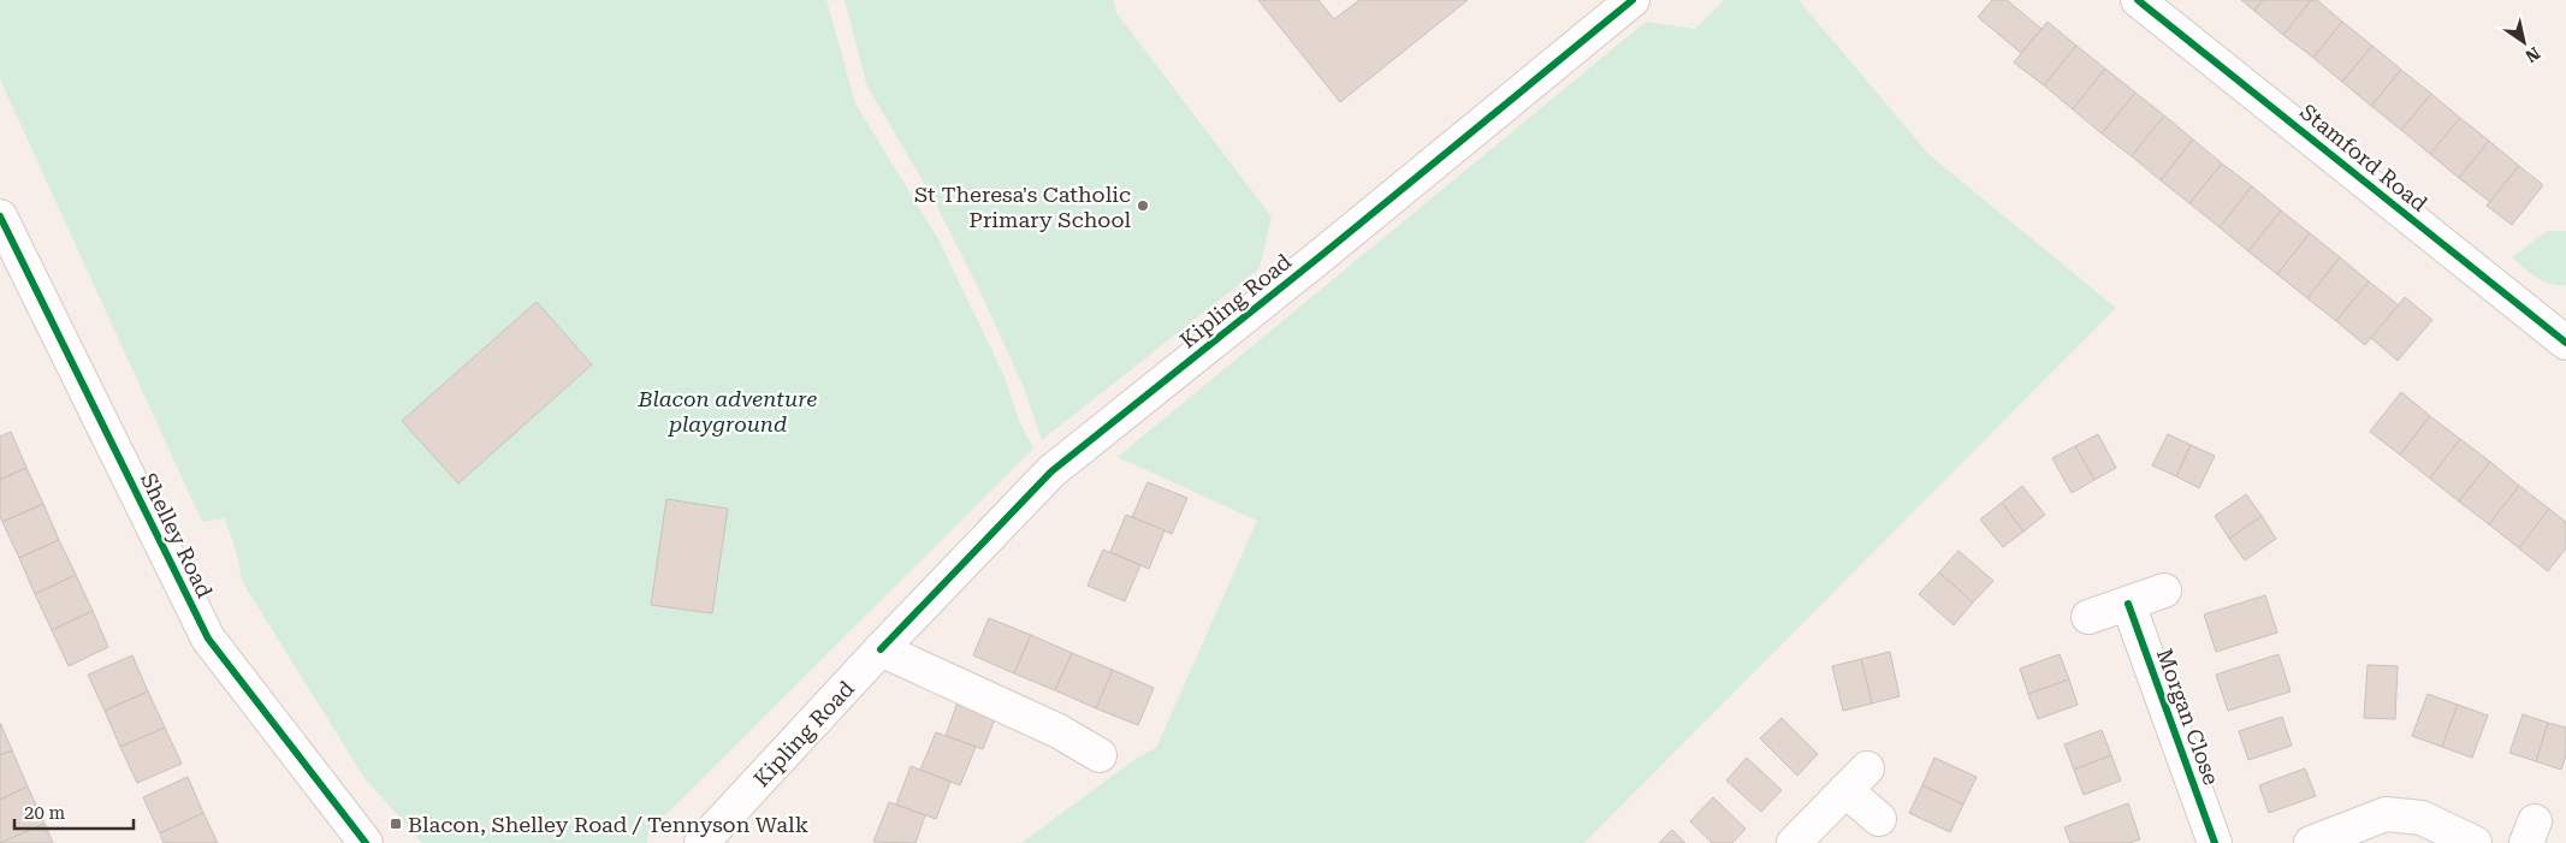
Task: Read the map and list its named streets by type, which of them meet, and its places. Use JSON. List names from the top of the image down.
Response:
{
  "streets": {
    "street": [
      "Stamford Road",
      "Kipling Road",
      "Shelley Road",
      "Morgan Close"
    ]
  },
  "parks": ["Blacon adventure playground"],
  "places": {
    "other": ["St Theresa's Catholic Primary School"],
    "transit": ["Blacon, Shelley Road / Tennyson Walk"]
  },
  "scale_bar": "20 m",
  "north": "bottom right"
}
